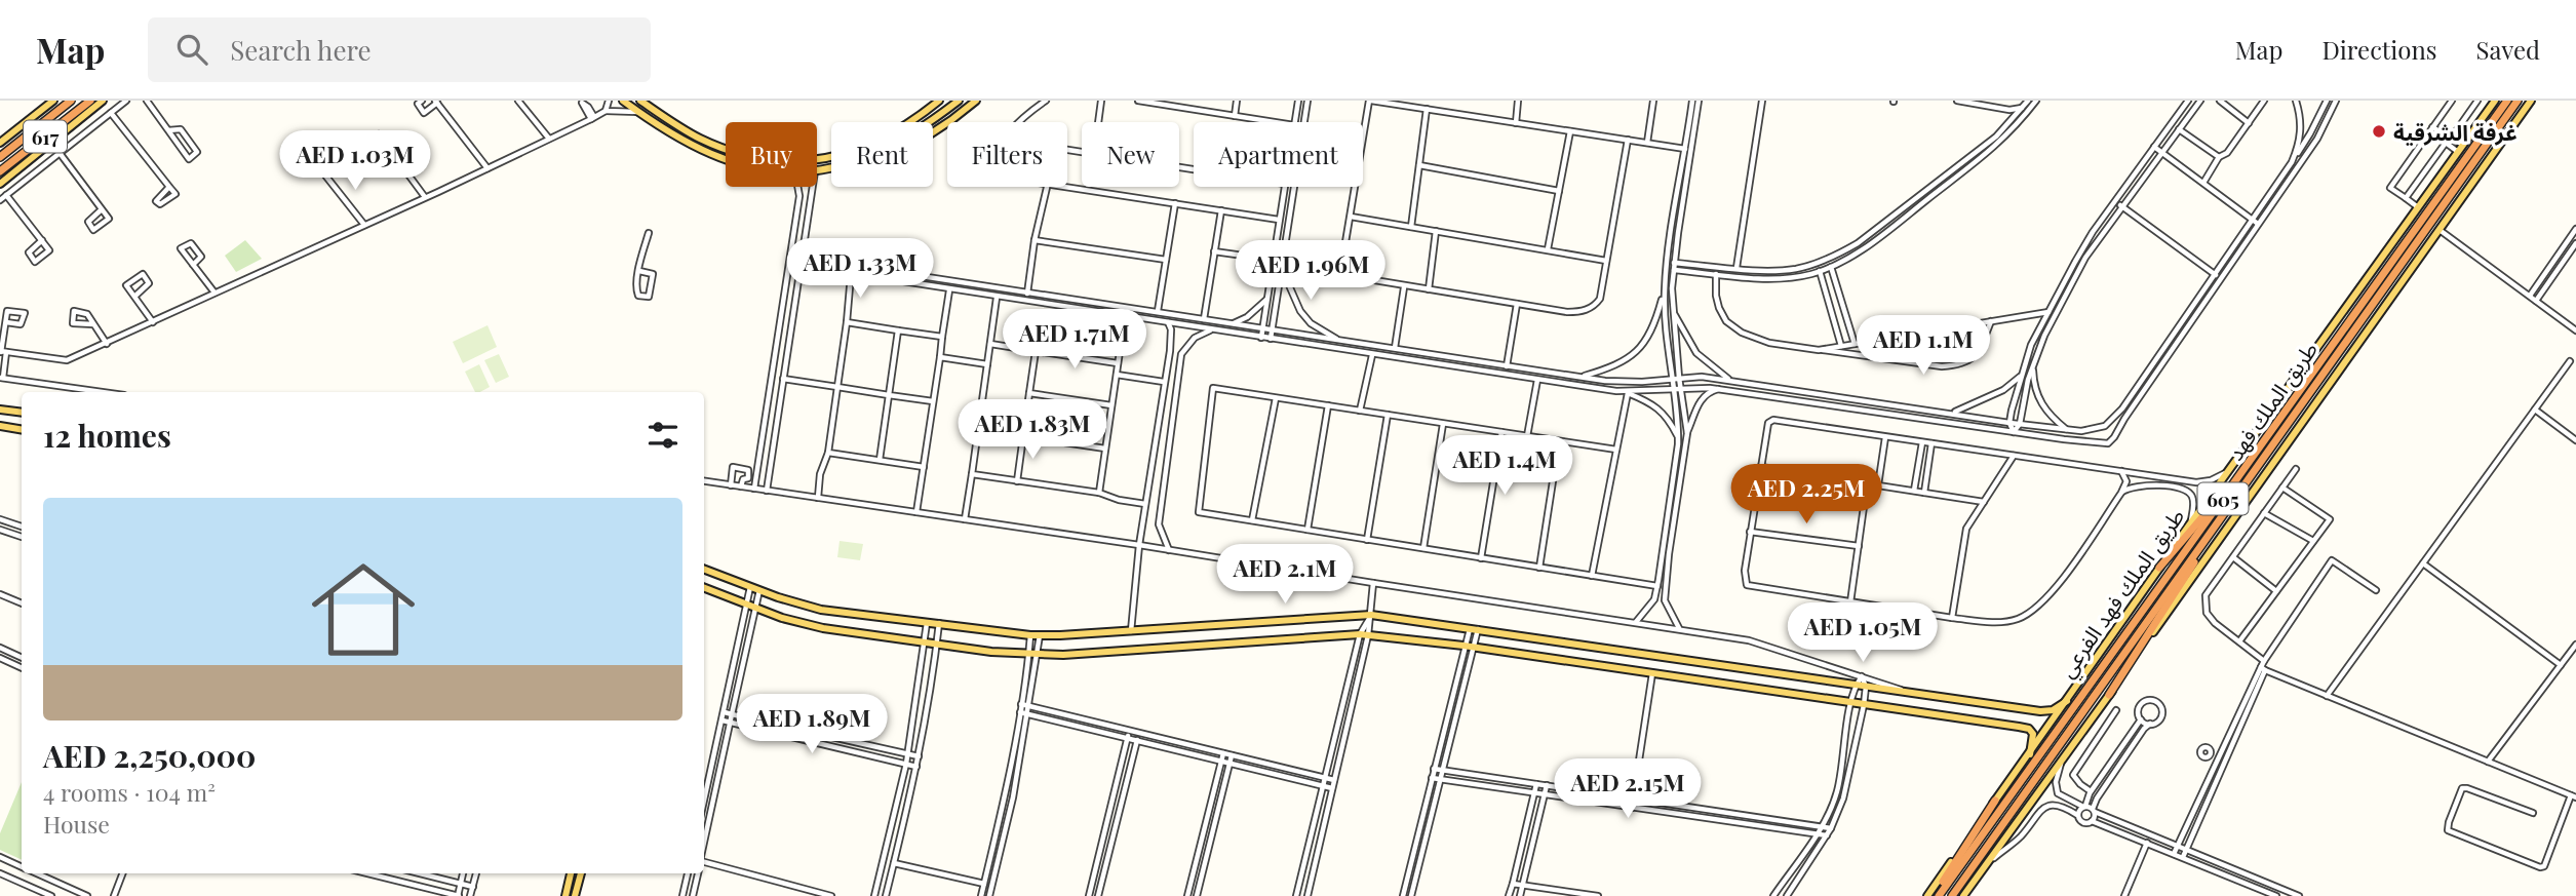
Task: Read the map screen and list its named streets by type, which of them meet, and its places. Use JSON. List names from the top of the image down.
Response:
{
  "streets": {
    "highway": ["617", "طريق الملك فهد", "605"],
    "main road": ["طريق الملك فهد الفرعي"]
  },
  "places": ["غرفة الشرقية"],
  "page": {
    "header": "Map",
    "search": "Search here",
    "nav": ["Map", "Directions", "Saved"],
    "chip": [
      "Buy",
      "Rent",
      "Filters",
      "New",
      "Apartment"
    ],
    "price": [
      "AED 1.03M",
      "AED 1.33M",
      "AED 1.96M",
      "AED 1.71M",
      "AED 1.1M",
      "AED 1.83M",
      "AED 1.4M",
      "AED 2.25M",
      "AED 2.1M",
      "AED 1.05M",
      "AED 1.89M",
      "AED 2.15M"
    ],
    "heading": "12 homes",
    "list": [
      {
        "name": "AED 2,250,000",
        "note": "4 rooms · 104 m² · House"
      }
    ]
  }
}
